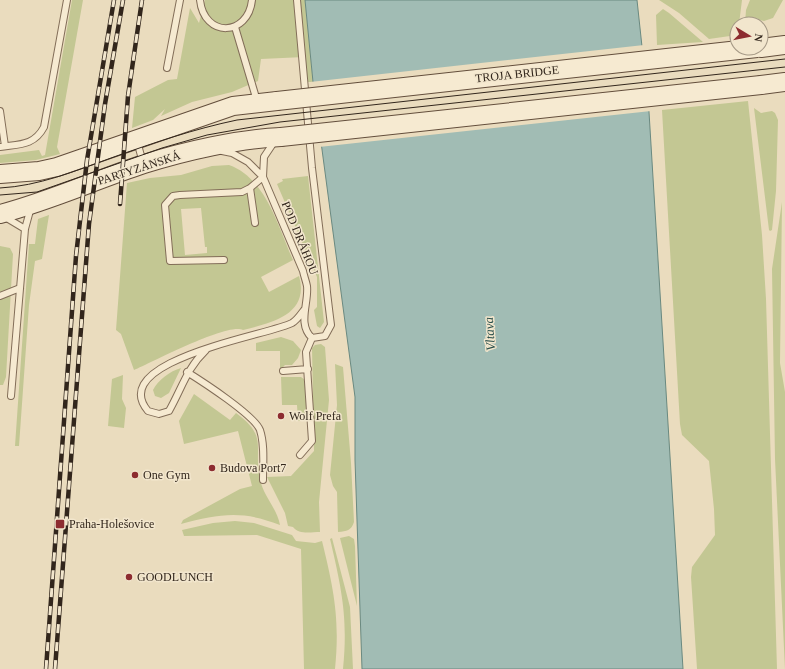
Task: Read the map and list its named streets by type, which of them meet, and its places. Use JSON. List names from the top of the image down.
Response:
{
  "streets": {
    "main road": ["TROJA BRIDGE", "PARTYZÁNSKÁ"],
    "lane": ["POD DRÁHOU"]
  },
  "crossings": [
    ["PARTYZÁNSKÁ", "POD DRÁHOU"]
  ],
  "water": ["Vltava"],
  "places": {
    "other": [
      "Wolf Prefa",
      "Budova Port7",
      "One Gym",
      "GOODLUNCH"
    ],
    "transit": ["Praha-Holešovice"]
  },
  "north": "right"
}
